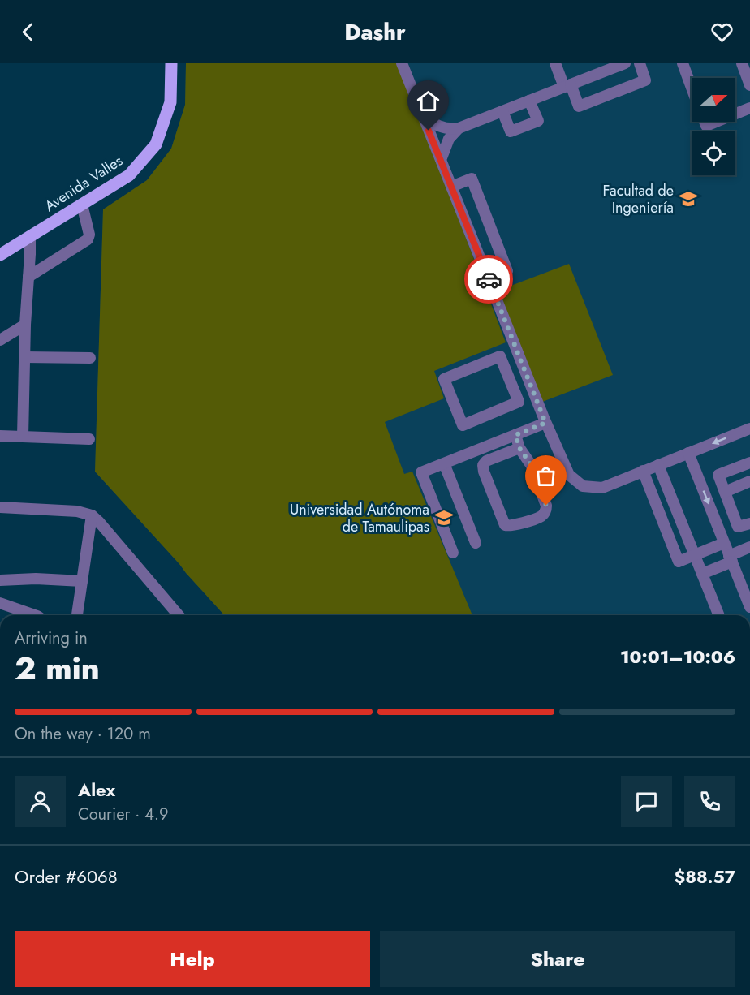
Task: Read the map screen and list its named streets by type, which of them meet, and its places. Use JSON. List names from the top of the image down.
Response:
{
  "streets": {
    "main road": ["Avenida Valles"]
  },
  "places": {
    "school or university": ["Facultad de Ingeniería", "Universidad Autónoma de Tamaulipas"]
  },
  "north": "right",
  "page": {
    "header": "Dashr",
    "heading": ["2 min", "Arriving in", "10:01–10:06"],
    "panel": [
      "Alex",
      "Courier · 4.9",
      "Order #6068",
      "$88.57"
    ],
    "bar": "On the way · 120 m",
    "buttons": ["Help", "Share"]
  }
}
